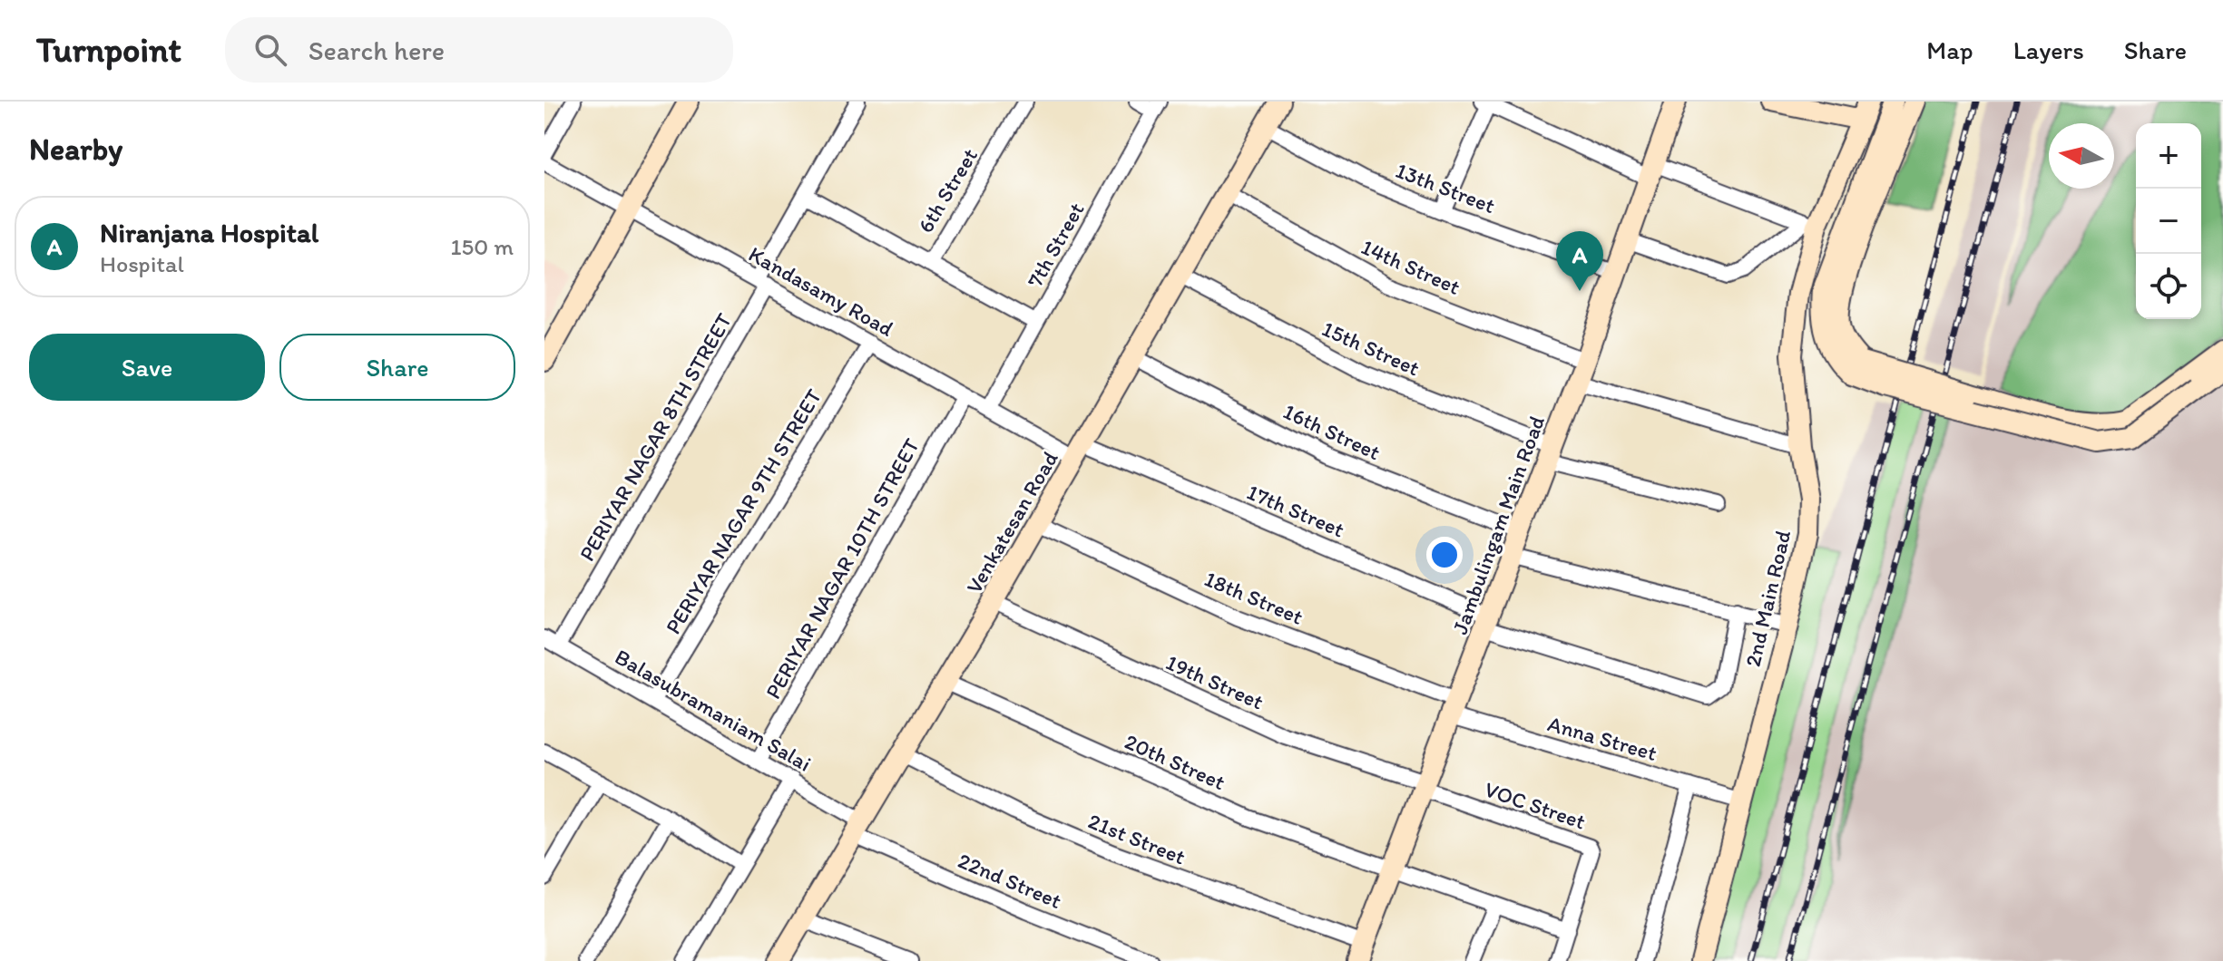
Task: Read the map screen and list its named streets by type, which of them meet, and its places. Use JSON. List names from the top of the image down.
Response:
{
  "streets": {
    "street": [
      "13th Street",
      "6th Street",
      "7th Street",
      "14th Street",
      "Kandasamy Road",
      "15th Street",
      "16th Street",
      "PERIYAR NAGAR 8TH STREET",
      "17th Street",
      "PERIYAR NAGAR 9TH STREET",
      "Venkatesan Road",
      "Jambulingam Main Road",
      "PERIYAR NAGAR 10TH STREET",
      "18th Street",
      "2nd Main Road",
      "19th Street",
      "Balasubramaniam Salai",
      "Anna Street",
      "20th Street",
      "VOC Street",
      "21st Street",
      "22nd Street"
    ]
  },
  "crossings": [
    ["13th Street", "Venkatesan Road"],
    ["13th Street", "Jambulingam Main Road"],
    ["6th Street", "7th Street"],
    ["6th Street", "PERIYAR NAGAR 8TH STREET"],
    ["7th Street", "Kandasamy Road"],
    ["14th Street", "Venkatesan Road"],
    ["14th Street", "Jambulingam Main Road"],
    ["Kandasamy Road", "PERIYAR NAGAR 8TH STREET"],
    ["Kandasamy Road", "17th Street"],
    ["Kandasamy Road", "PERIYAR NAGAR 9TH STREET"],
    ["Kandasamy Road", "Venkatesan Road"],
    ["Kandasamy Road", "PERIYAR NAGAR 10TH STREET"],
    ["15th Street", "Venkatesan Road"],
    ["15th Street", "Jambulingam Main Road"],
    ["16th Street", "Venkatesan Road"],
    ["16th Street", "Jambulingam Main Road"],
    ["PERIYAR NAGAR 8TH STREET", "Balasubramaniam Salai"],
    ["17th Street", "Venkatesan Road"],
    ["17th Street", "Jambulingam Main Road"],
    ["PERIYAR NAGAR 9TH STREET", "Balasubramaniam Salai"],
    ["Venkatesan Road", "18th Street"],
    ["Venkatesan Road", "19th Street"],
    ["Venkatesan Road", "Balasubramaniam Salai"],
    ["Venkatesan Road", "20th Street"],
    ["Venkatesan Road", "21st Street"],
    ["Venkatesan Road", "22nd Street"],
    ["Jambulingam Main Road", "18th Street"],
    ["Jambulingam Main Road", "19th Street"],
    ["Jambulingam Main Road", "Anna Street"],
    ["Jambulingam Main Road", "20th Street"],
    ["Jambulingam Main Road", "VOC Street"],
    ["Jambulingam Main Road", "21st Street"],
    ["PERIYAR NAGAR 10TH STREET", "Balasubramaniam Salai"],
    ["18th Street", "Anna Street"],
    ["2nd Main Road", "Anna Street"],
    ["19th Street", "VOC Street"],
    ["Balasubramaniam Salai", "22nd Street"],
    ["20th Street", "VOC Street"]
  ],
  "north": "left",
  "page": {
    "header": "Turnpoint",
    "search": "Search here",
    "nav": ["Map", "Layers", "Share"],
    "heading": "Nearby",
    "map_buttons": ["+", "−"],
    "list": [
      {
        "mark": "A",
        "name": "Niranjana Hospital",
        "note": "Hospital",
        "value": "150 m"
      }
    ],
    "pins": "A",
    "buttons": ["Save", "Share"]
  }
}
